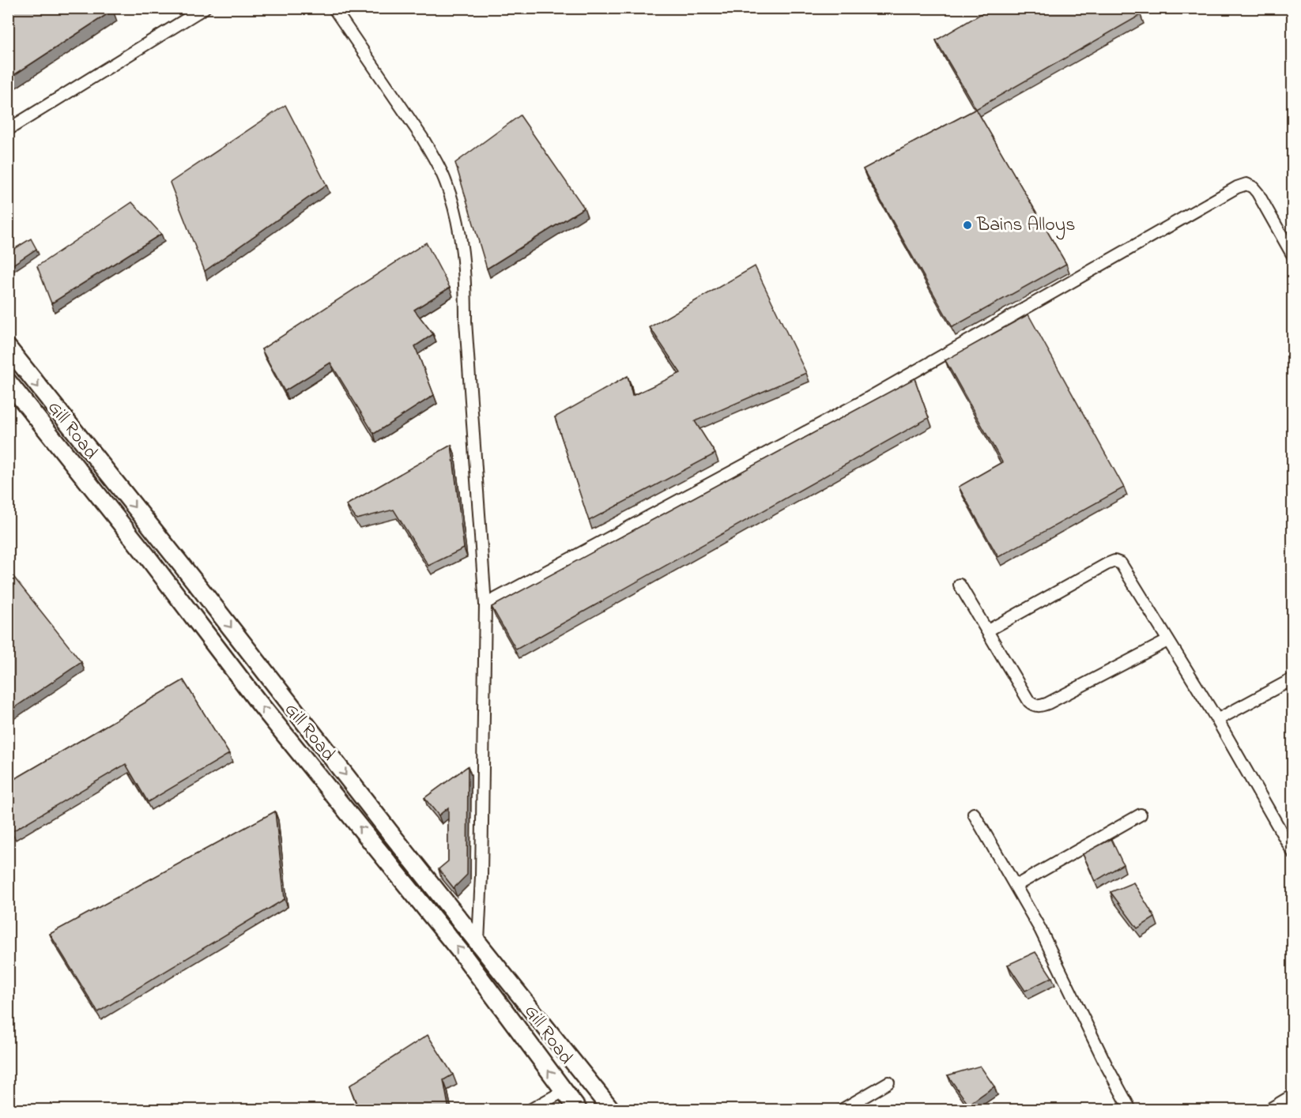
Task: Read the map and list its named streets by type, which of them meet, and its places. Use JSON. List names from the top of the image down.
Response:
{
  "streets": {
    "main road": ["Gill Road"]
  },
  "places": ["Bains Alloys"]
}
